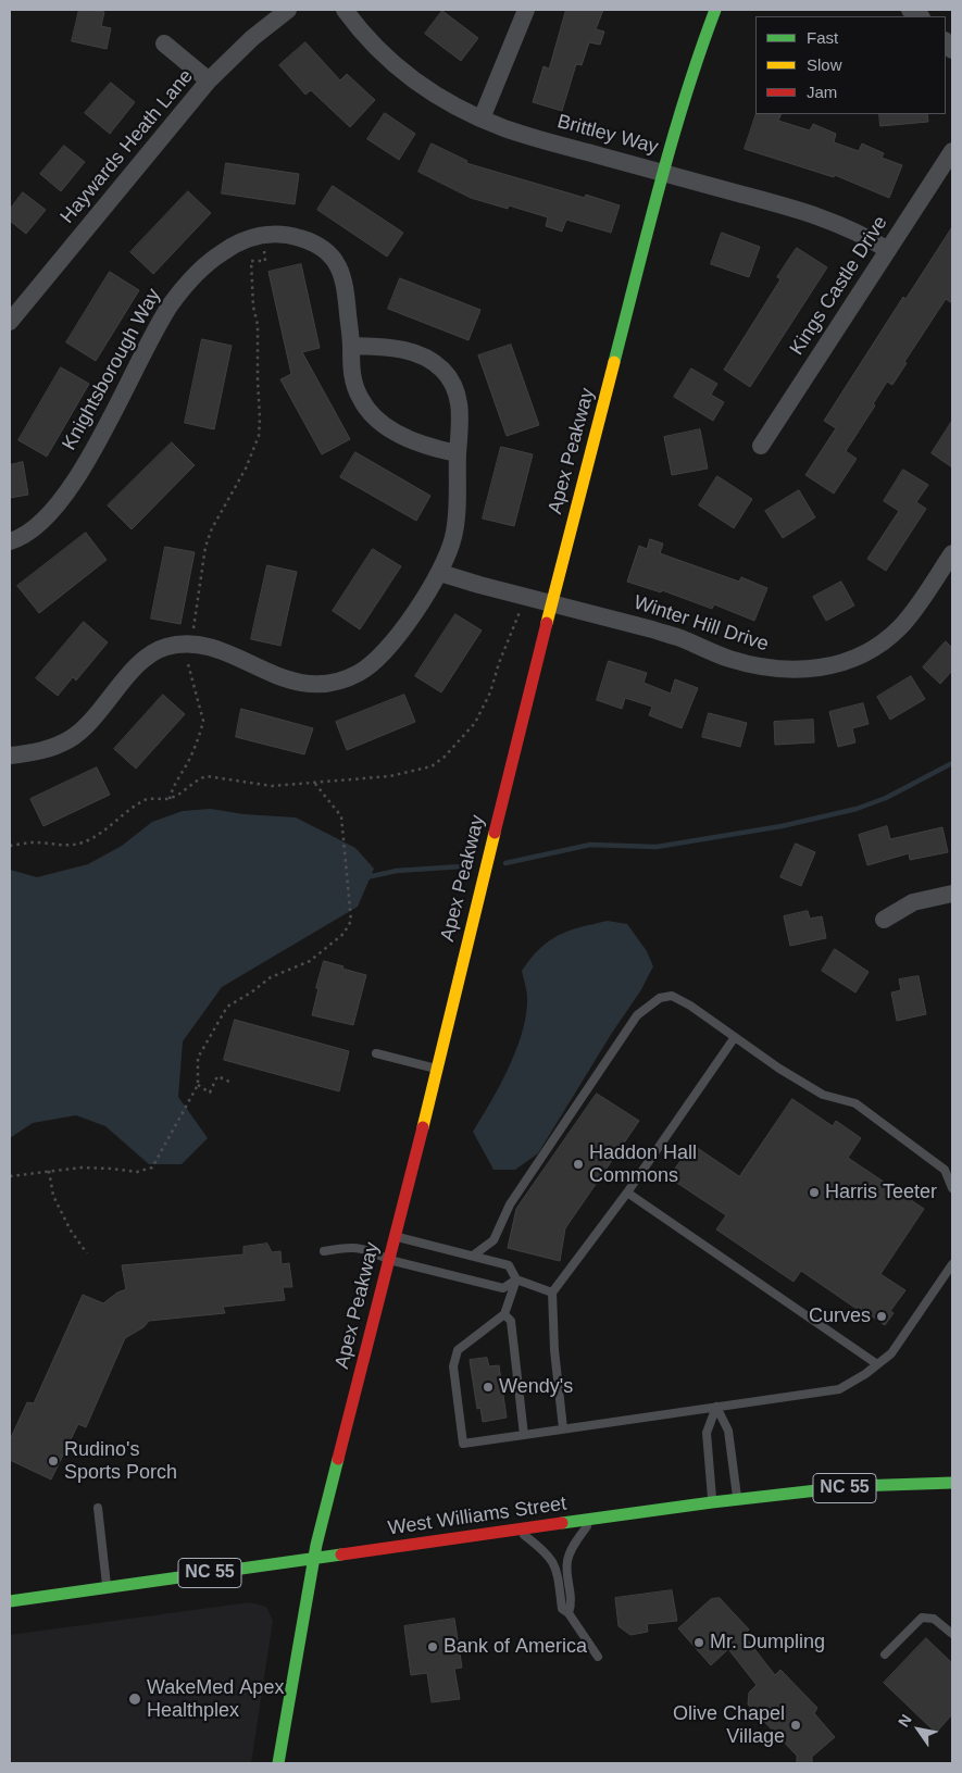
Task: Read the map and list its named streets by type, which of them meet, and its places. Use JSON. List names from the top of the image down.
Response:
{
  "streets": {
    "main road": ["Apex Peakway", "NC 55", "West Williams Street"],
    "street": [
      "Brittley Way",
      "Haywards Heath Lane",
      "Kings Castle Drive",
      "Knightsborough Way",
      "Winter Hill Drive"
    ]
  },
  "crossings": [
    ["Brittley Way", "Kings Castle Drive"],
    ["Brittley Way", "Apex Peakway"],
    ["Apex Peakway", "Winter Hill Drive"],
    ["Apex Peakway", "West Williams Street"]
  ],
  "places": [
    "Haddon Hall Commons",
    "Harris Teeter",
    "Curves",
    "Wendy's",
    "Rudino's Sports Porch",
    "Mr. Dumpling",
    "Bank of America",
    "WakeMed Apex Healthplex",
    "Olive Chapel Village"
  ],
  "legend": ["Fast", "Slow", "Jam"],
  "north": "top left"
}
